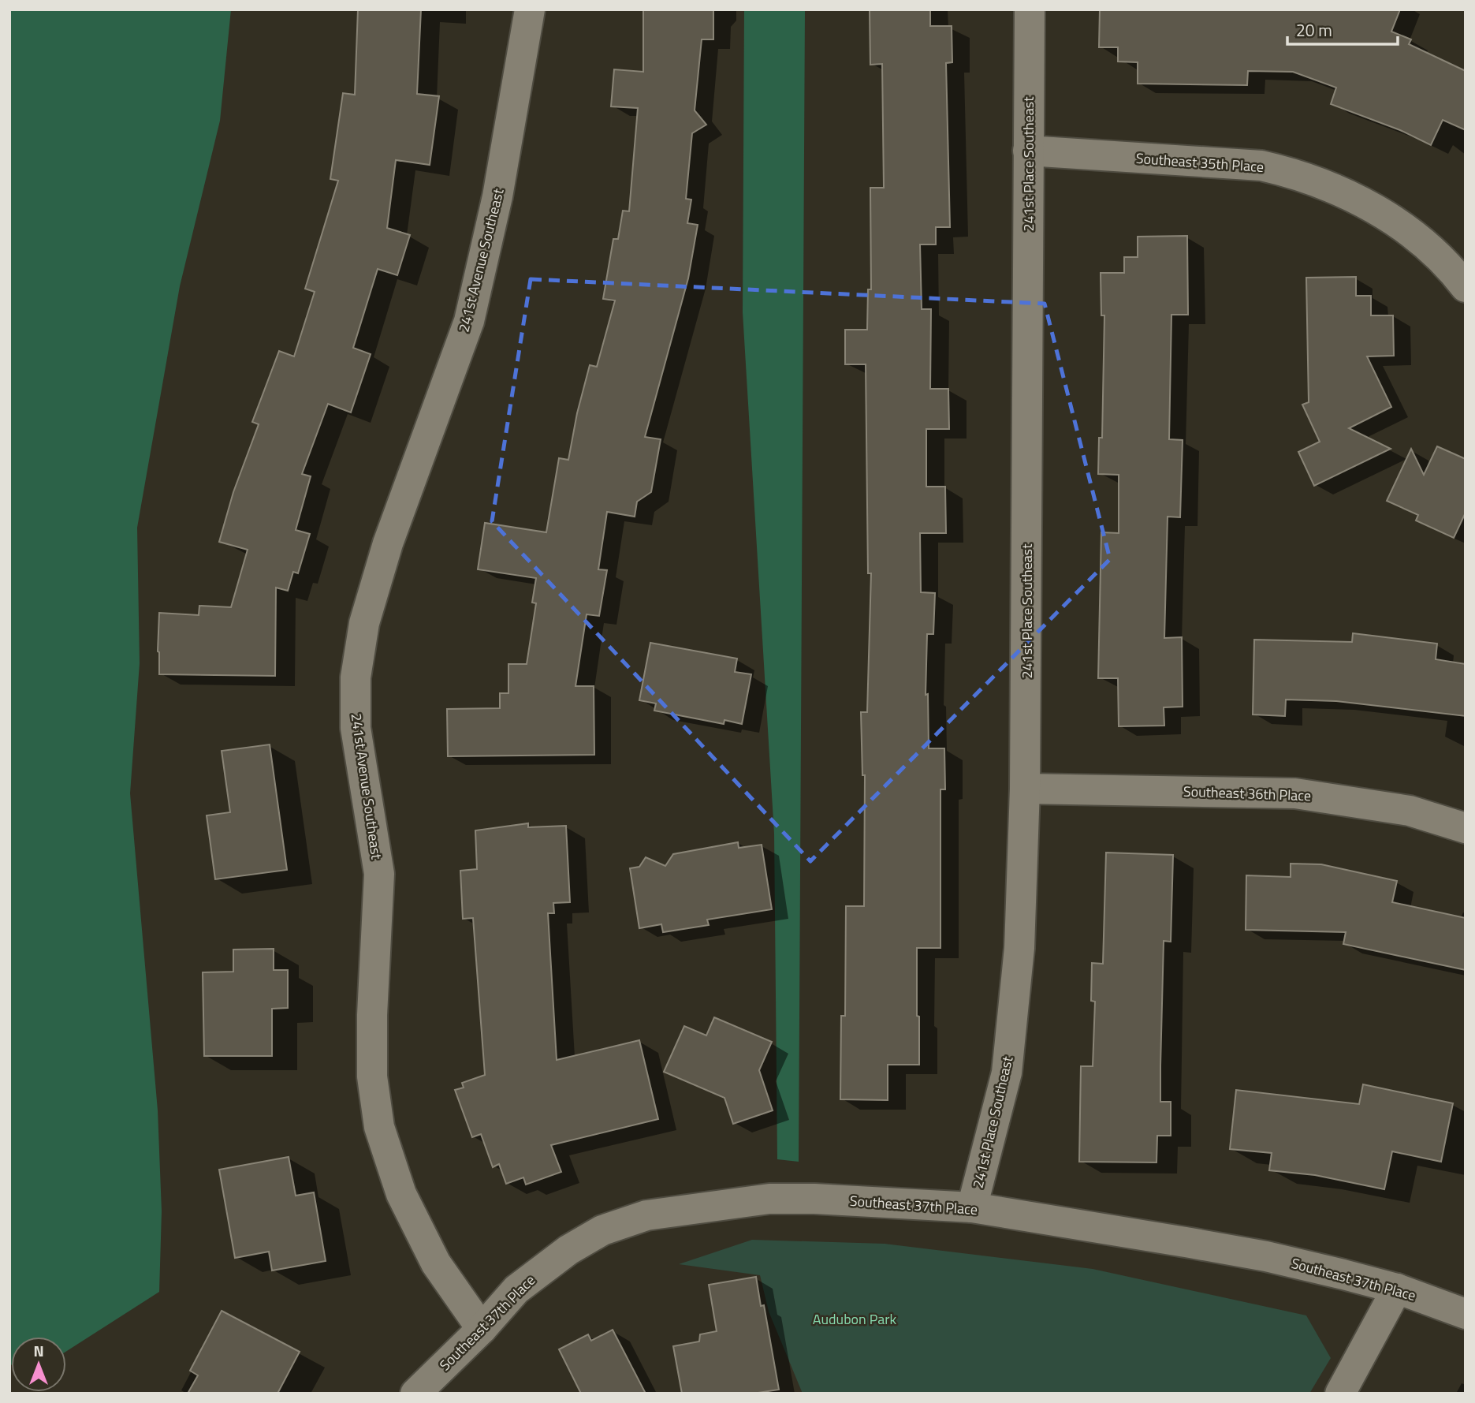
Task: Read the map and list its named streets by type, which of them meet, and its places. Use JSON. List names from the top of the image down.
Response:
{
  "streets": {
    "street": [
      "Southeast 35th Place",
      "241st Place Southeast",
      "241st Avenue Southeast",
      "Southeast 36th Place",
      "Southeast 37th Place"
    ]
  },
  "crossings": [
    ["Southeast 35th Place", "241st Place Southeast"],
    ["241st Place Southeast", "Southeast 36th Place"],
    ["241st Place Southeast", "Southeast 37th Place"],
    ["241st Avenue Southeast", "Southeast 37th Place"]
  ],
  "parks": ["Audubon Park"],
  "scale_bar": "20 m",
  "north": "top"
}
